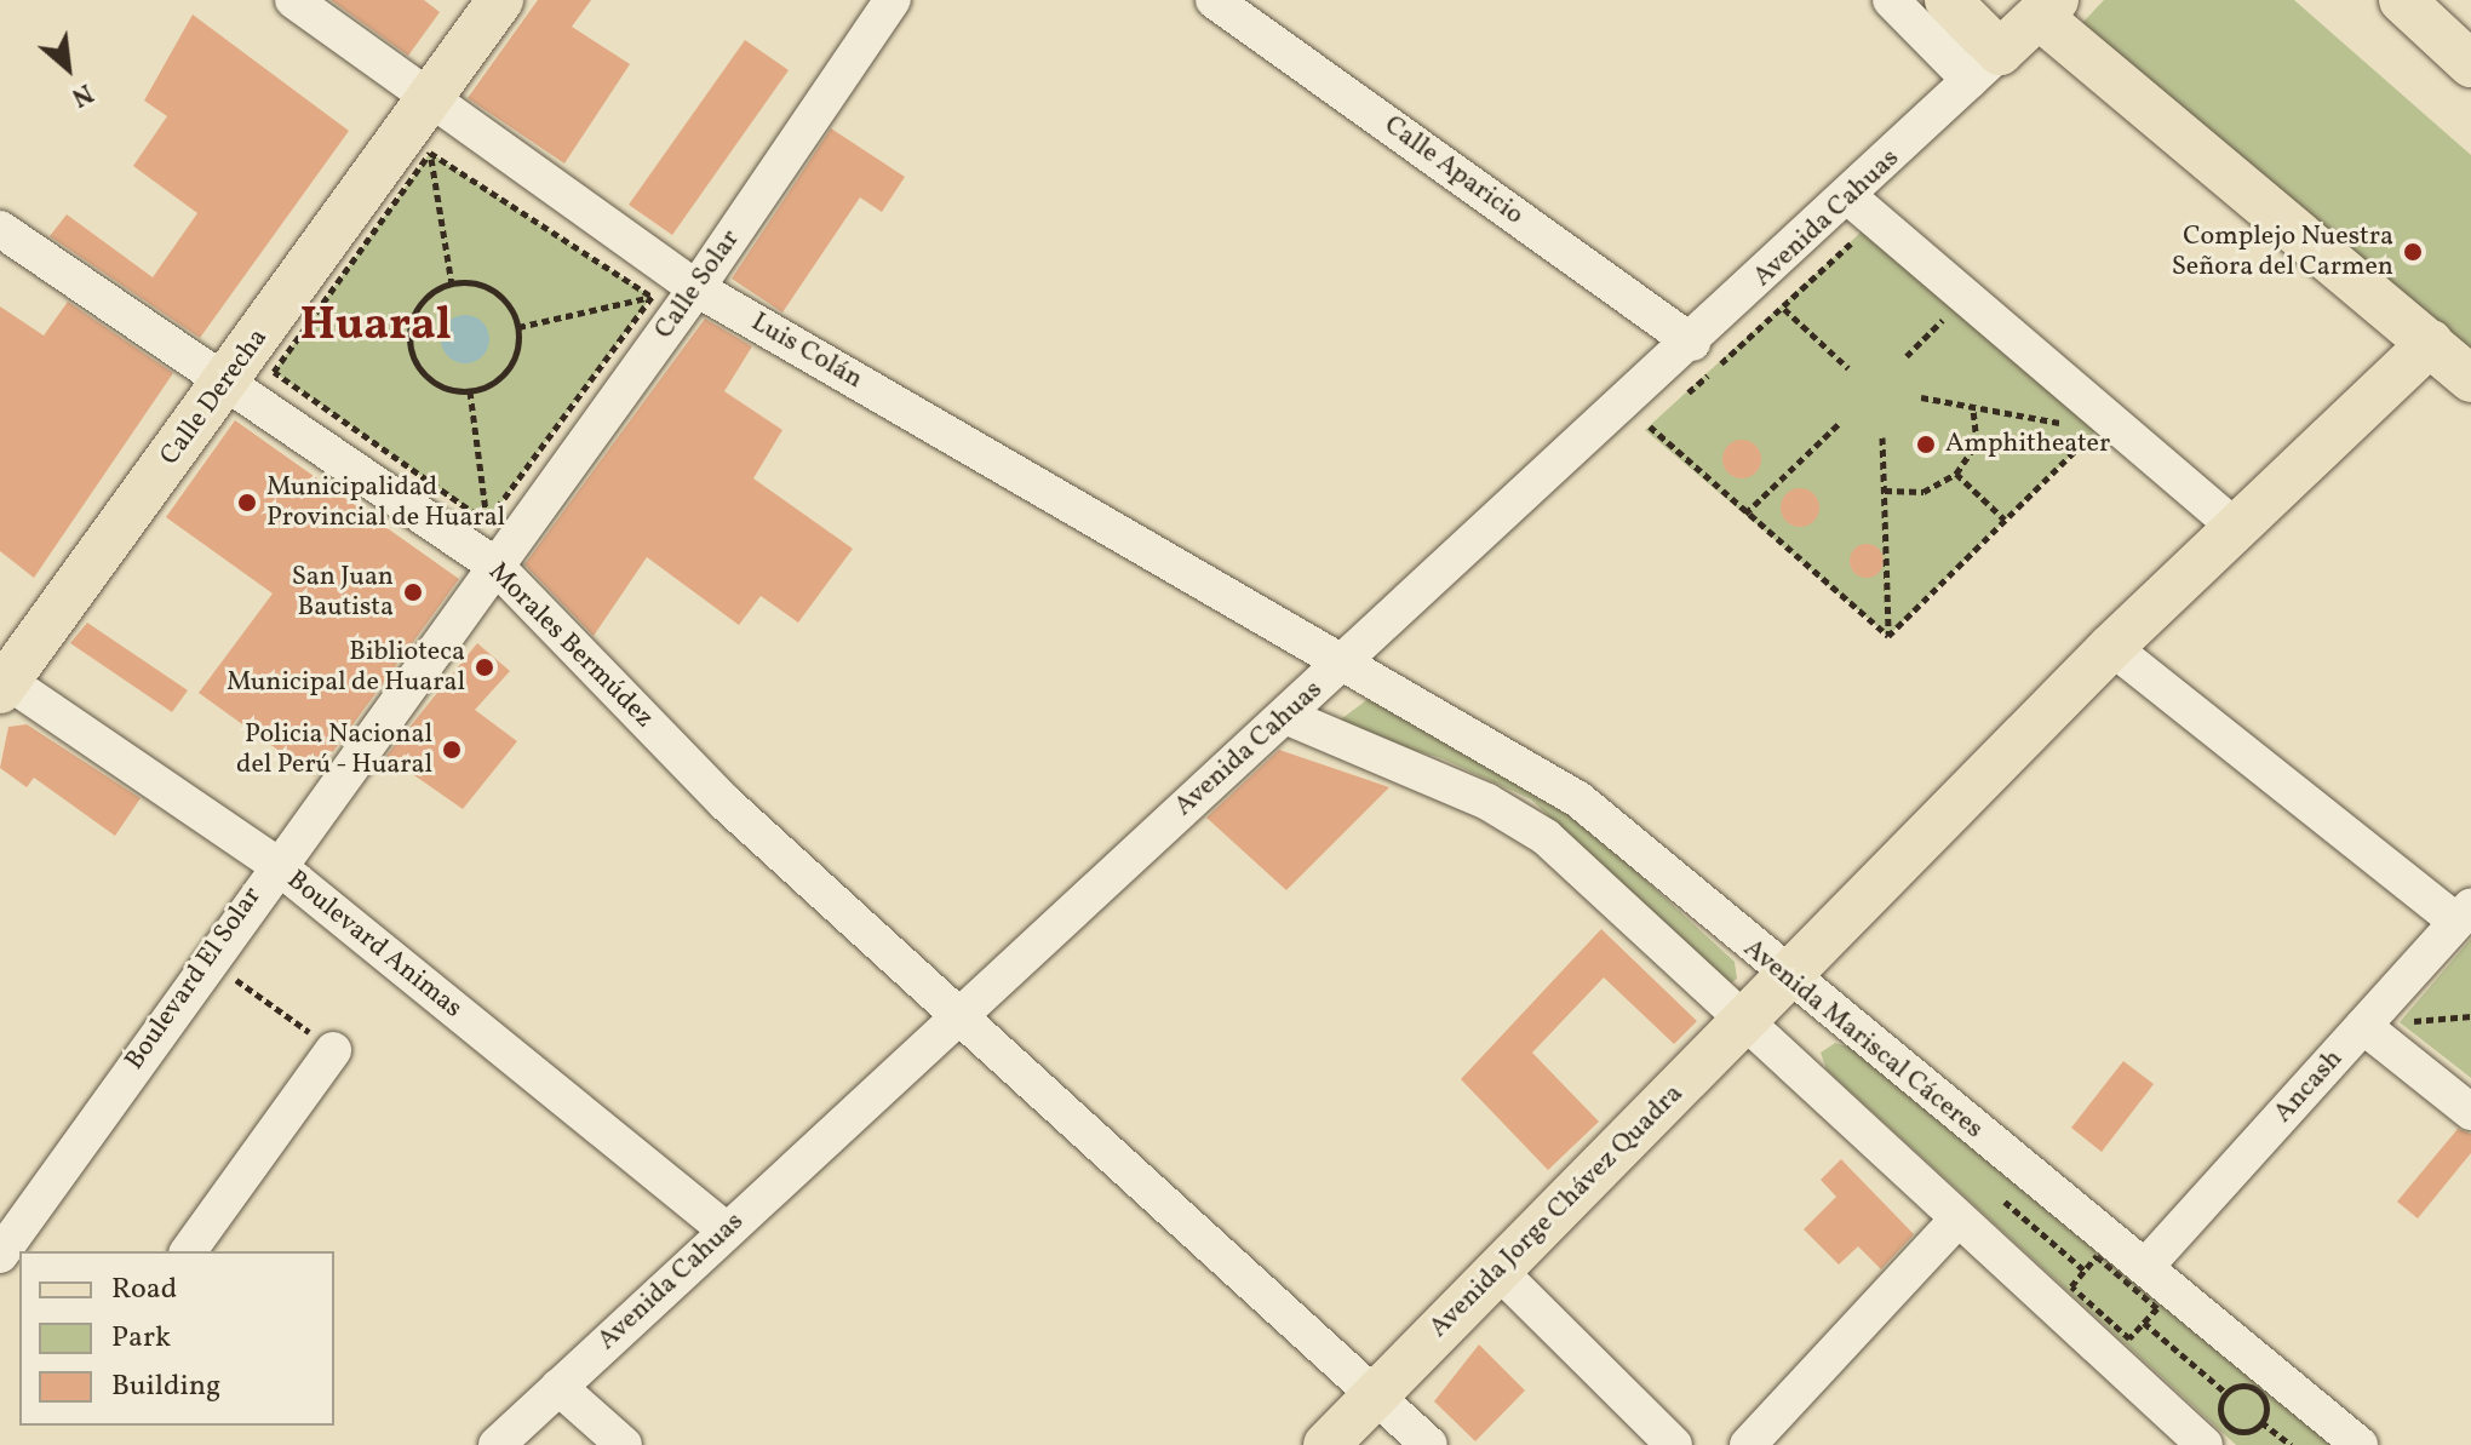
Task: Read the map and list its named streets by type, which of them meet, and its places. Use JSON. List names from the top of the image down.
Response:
{
  "streets": {
    "main road": ["Calle Derecha", "Avenida Jorge Chávez Quadra"],
    "street": [
      "Calle Aparicio",
      "Avenida Cahuas",
      "Calle Solar",
      "Luis Colán",
      "Morales Bermúdez",
      "Boulevard Animas",
      "Boulevard El Solar",
      "Avenida Mariscal Cáceres",
      "Ancash"
    ]
  },
  "crossings": [
    ["Calle Aparicio", "Avenida Cahuas"],
    ["Avenida Cahuas", "Luis Colán"],
    ["Avenida Cahuas", "Morales Bermúdez"],
    ["Avenida Cahuas", "Boulevard Animas"],
    ["Avenida Cahuas", "Avenida Mariscal Cáceres"],
    ["Calle Solar", "Luis Colán"],
    ["Calle Solar", "Morales Bermúdez"],
    ["Calle Solar", "Boulevard El Solar"],
    ["Luis Colán", "Calle Derecha"],
    ["Luis Colán", "Avenida Mariscal Cáceres"],
    ["Calle Derecha", "Morales Bermúdez"],
    ["Calle Derecha", "Boulevard Animas"],
    ["Morales Bermúdez", "Boulevard El Solar"],
    ["Morales Bermúdez", "Avenida Jorge Chávez Quadra"],
    ["Boulevard Animas", "Boulevard El Solar"],
    ["Avenida Mariscal Cáceres", "Ancash"],
    ["Avenida Mariscal Cáceres", "Avenida Jorge Chávez Quadra"]
  ],
  "districts": ["Huaral"],
  "places": [
    "Complejo Nuestra Señora del Carmen",
    "Amphitheater",
    "Municipalidad Provincial de Huaral",
    "San Juan Bautista",
    "Biblioteca Municipal de Huaral",
    "Policia Nacional del Perú - Huaral"
  ],
  "legend": ["Road", "Park", "Building"],
  "north": "bottom right"
}
